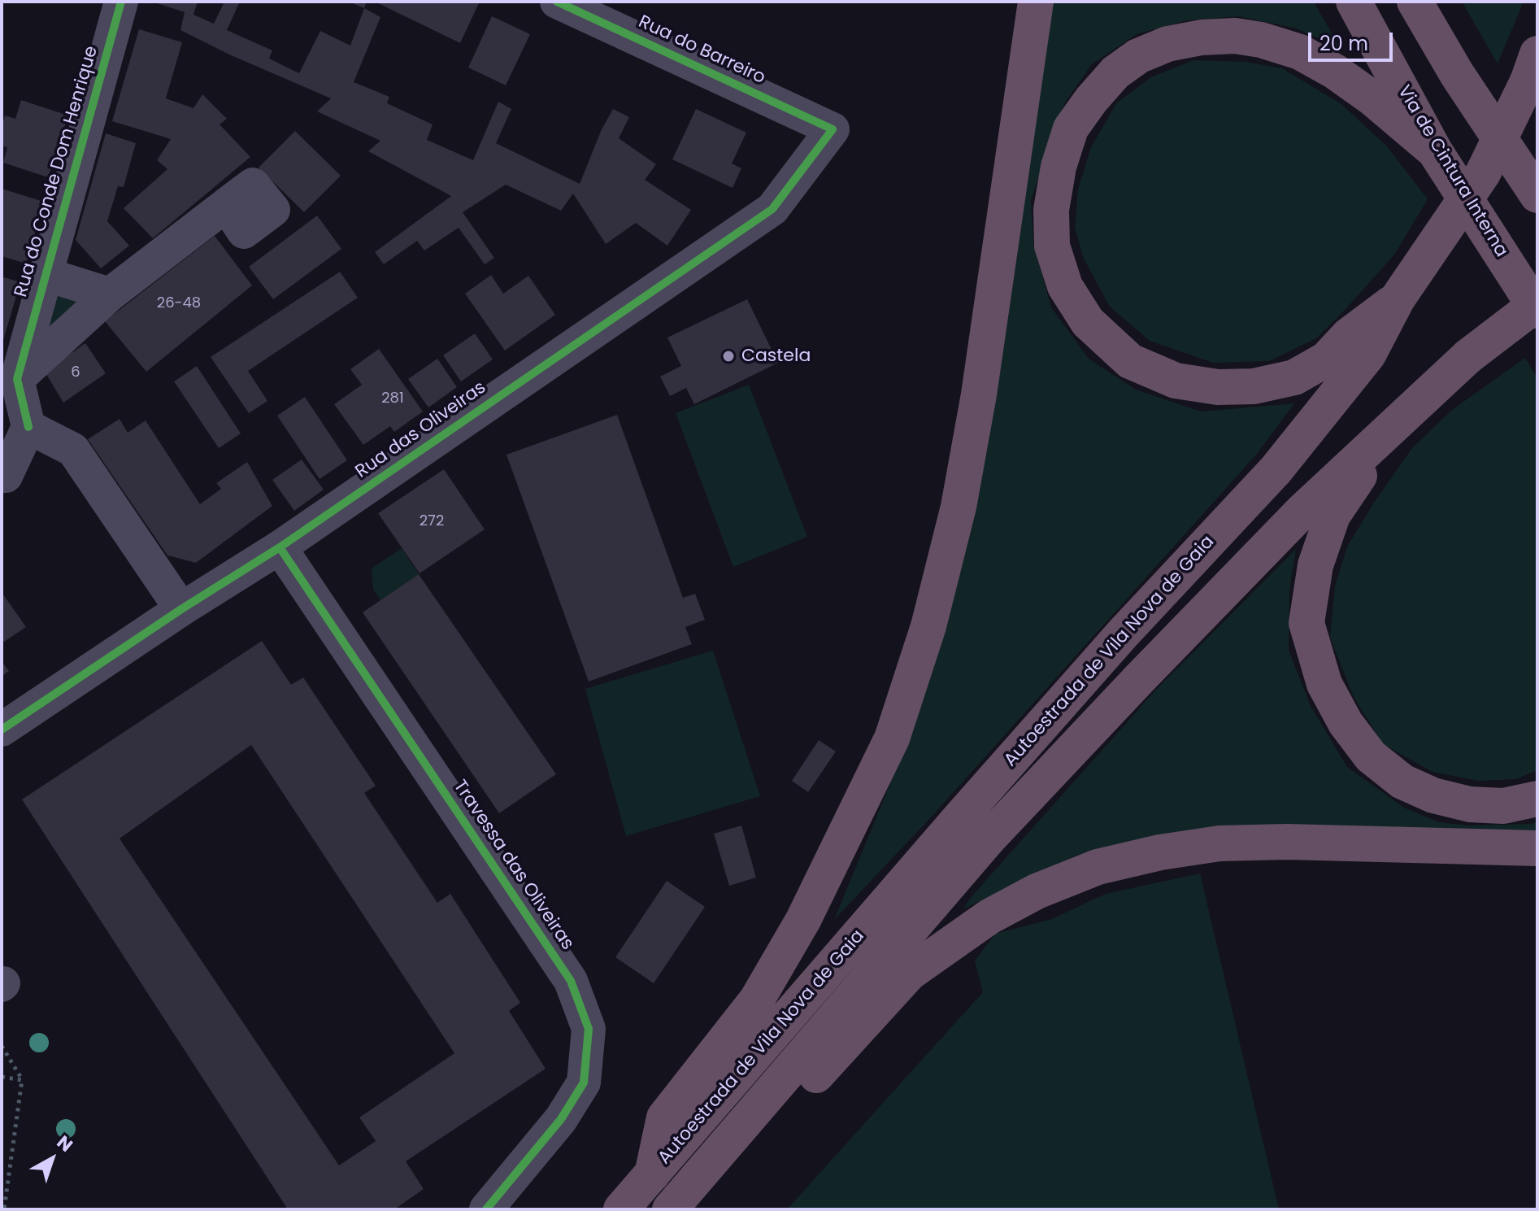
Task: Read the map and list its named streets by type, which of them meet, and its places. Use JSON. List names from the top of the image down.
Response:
{
  "streets": {
    "highway": ["Via de Cintura Interna", "Autoestrada de Vila Nova de Gaia"],
    "street": [
      "Rua do Barreiro",
      "Rua do Conde Dom Henrique",
      "Rua das Oliveiras",
      "Travessa das Oliveiras"
    ]
  },
  "crossings": [
    ["Rua do Barreiro", "Rua das Oliveiras"],
    ["Rua das Oliveiras", "Travessa das Oliveiras"]
  ],
  "places": ["Castela"],
  "house_numbers": [
    "26-48",
    "6",
    "281",
    "272"
  ],
  "scale_bar": "20 m",
  "north": "top right"
}
